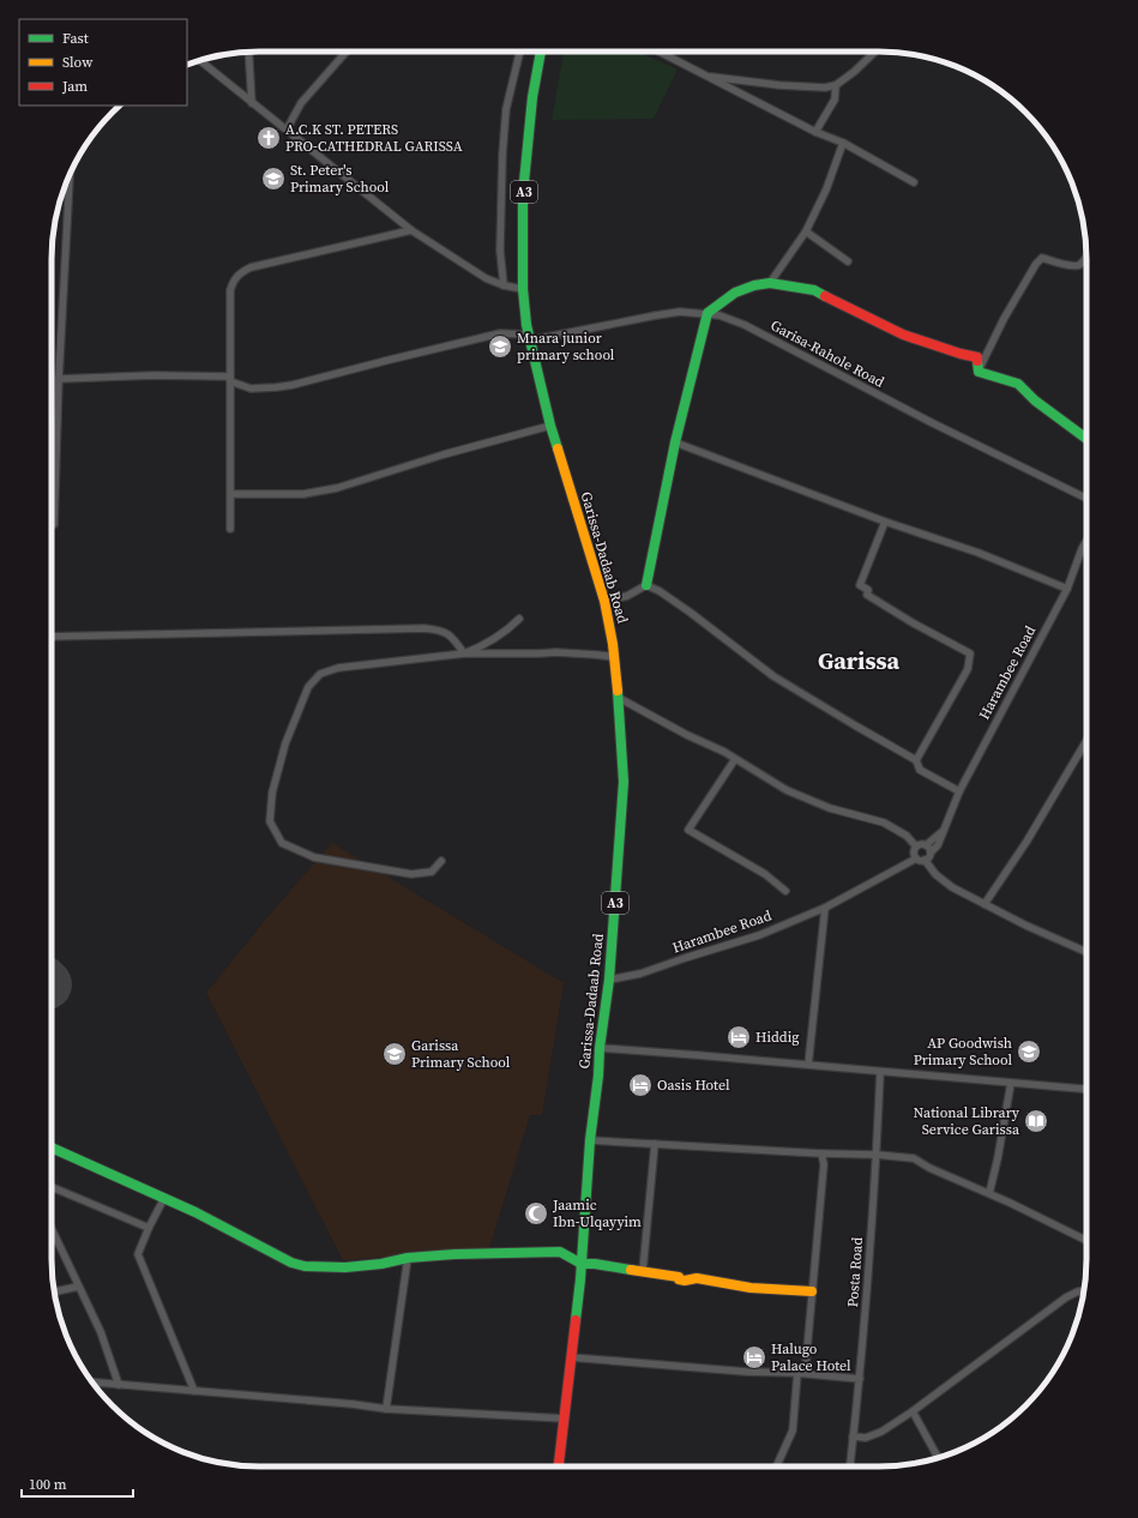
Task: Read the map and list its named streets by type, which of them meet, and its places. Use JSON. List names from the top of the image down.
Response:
{
  "streets": {
    "main road": ["A3", "Garissa-Dadaab Road"],
    "street": ["Garisa-Rahole Road", "Harambee Road", "Posta Road"]
  },
  "crossings": [
    ["A3", "Garisa-Rahole Road"],
    ["A3", "Garissa-Dadaab Road"],
    ["Garisa-Rahole Road", "Garissa-Dadaab Road"],
    ["Garissa-Dadaab Road", "Harambee Road"]
  ],
  "districts": ["Garissa"],
  "places": {
    "church": ["A.C.K ST. PETERS PRO-CATHEDRAL GARISSA"],
    "school or university": [
      "St. Peter's Primary School",
      "Mnara junior primary school",
      "AP Goodwish Primary School",
      "Garissa Primary School"
    ],
    "hotel": ["Hiddig", "Oasis Hotel", "Halugo Palace Hotel"],
    "library": ["National Library Service Garissa"],
    "mosque": ["Jaamic Ibn-Ulqayyim"]
  },
  "legend": ["Fast", "Slow", "Jam"],
  "scale_bar": "100 m"
}
